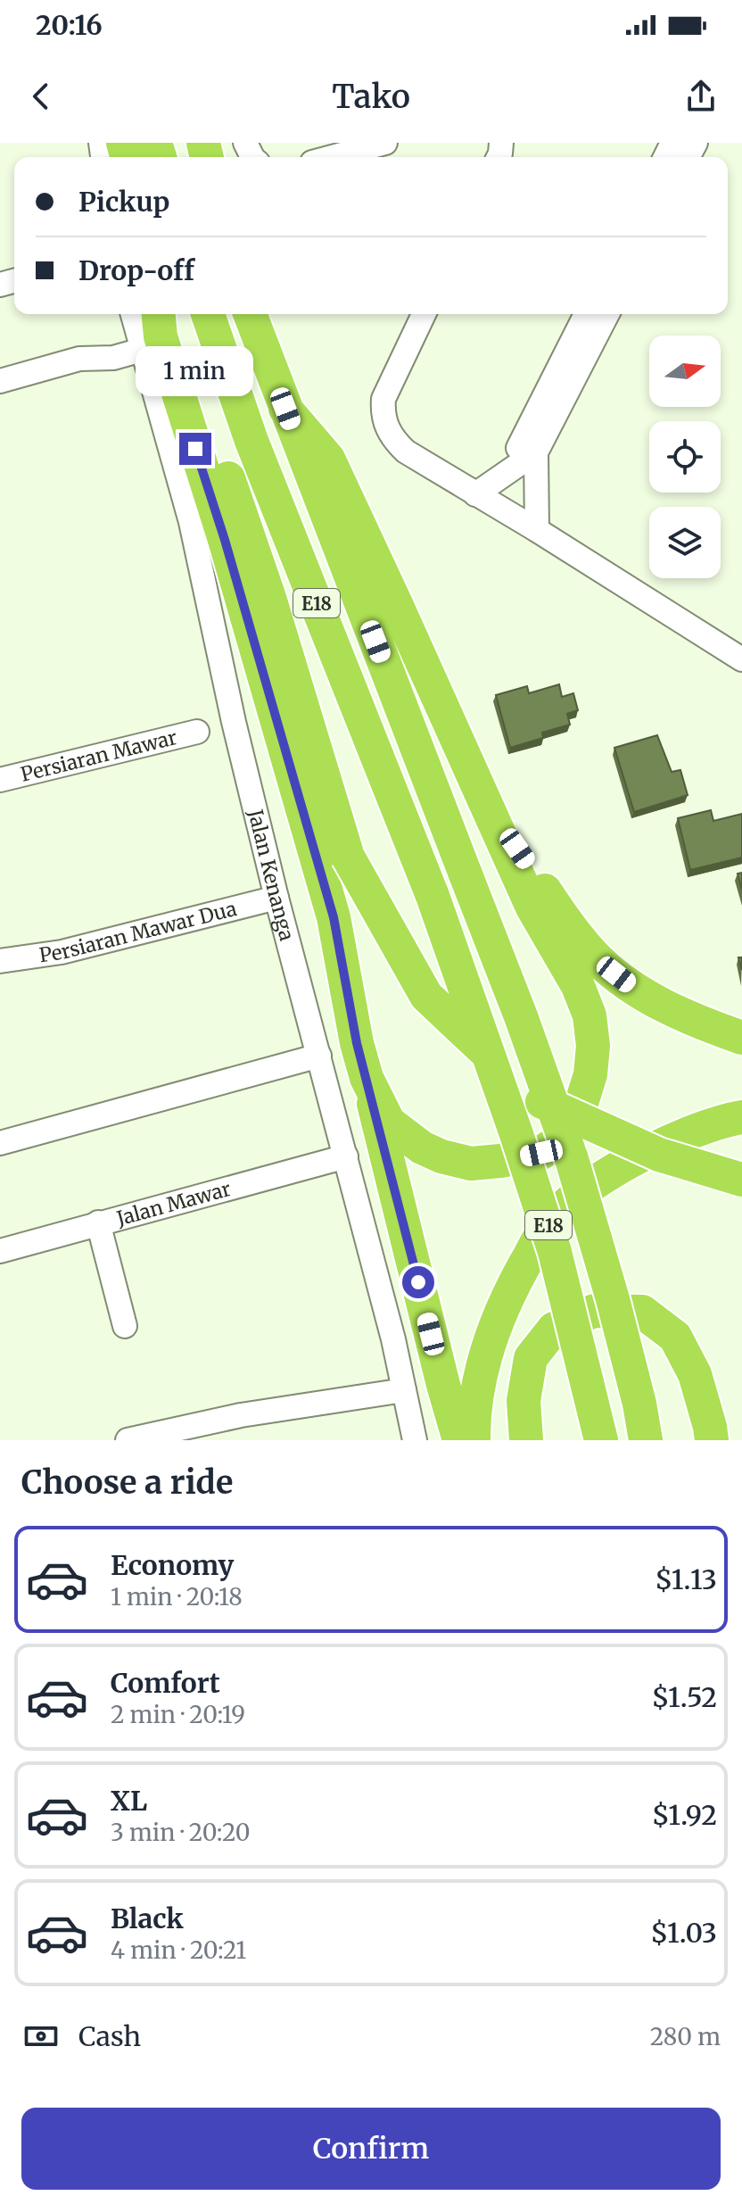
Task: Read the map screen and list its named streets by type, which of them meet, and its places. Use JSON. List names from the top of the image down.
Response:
{
  "streets": {
    "highway": ["E18"],
    "street": [
      "Persiaran Mawar",
      "Jalan Kenanga",
      "Persiaran Mawar Dua",
      "Jalan Mawar"
    ]
  },
  "crossings": [
    ["Jalan Kenanga", "Persiaran Mawar Dua"],
    ["Jalan Kenanga", "Jalan Mawar"]
  ],
  "north": "right",
  "page": {
    "status": "20:16",
    "header": "Tako",
    "banner": ["Pickup", "Drop-off"],
    "bubble": "1 min",
    "heading": "Choose a ride",
    "list": [
      {
        "name": "Economy",
        "note": "1 min · 20:18",
        "value": "$1.13"
      },
      {
        "name": "Comfort",
        "note": "2 min · 20:19",
        "value": "$1.52"
      },
      {
        "name": "XL",
        "note": "3 min · 20:20",
        "value": "$1.92"
      },
      {
        "name": "Black",
        "note": "4 min · 20:21",
        "value": "$1.03"
      }
    ],
    "pay": ["Cash", "280 m"],
    "buttons": "Confirm"
  }
}
